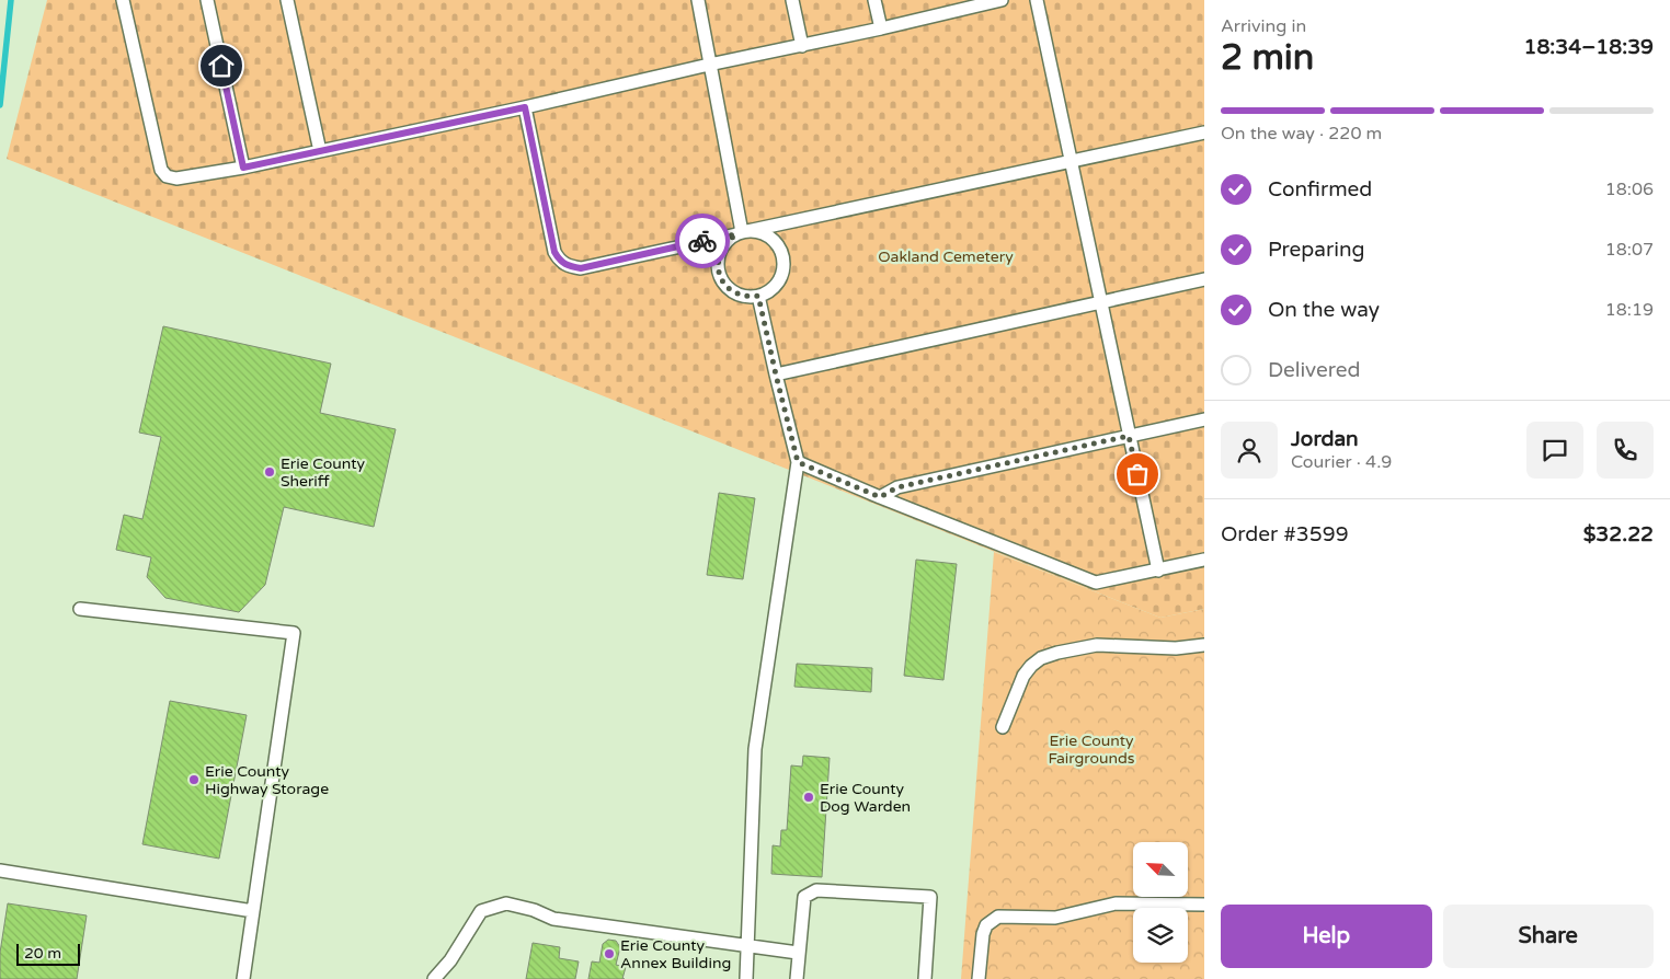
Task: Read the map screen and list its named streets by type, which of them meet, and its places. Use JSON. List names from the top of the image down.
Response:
{
  "parks": ["Oakland Cemetery", "Erie County Fairgrounds"],
  "places": [
    "Erie County Sheriff",
    "Erie County Highway Storage",
    "Erie County Dog Warden",
    "Erie County Annex Building"
  ],
  "scale_bar": "20 m",
  "north": "top left",
  "page": {
    "heading": ["2 min", "Arriving in", "18:34–18:39"],
    "panel": [
      "Jordan",
      "Courier · 4.9",
      "Order #3599",
      "$32.22"
    ],
    "bar": "On the way · 220 m",
    "list": [
      ["Confirmed", "18:06"],
      ["Preparing", "18:07"],
      ["On the way", "18:19"],
      "Delivered"
    ],
    "buttons": ["Help", "Share"],
    "scale": "20 m"
  }
}
